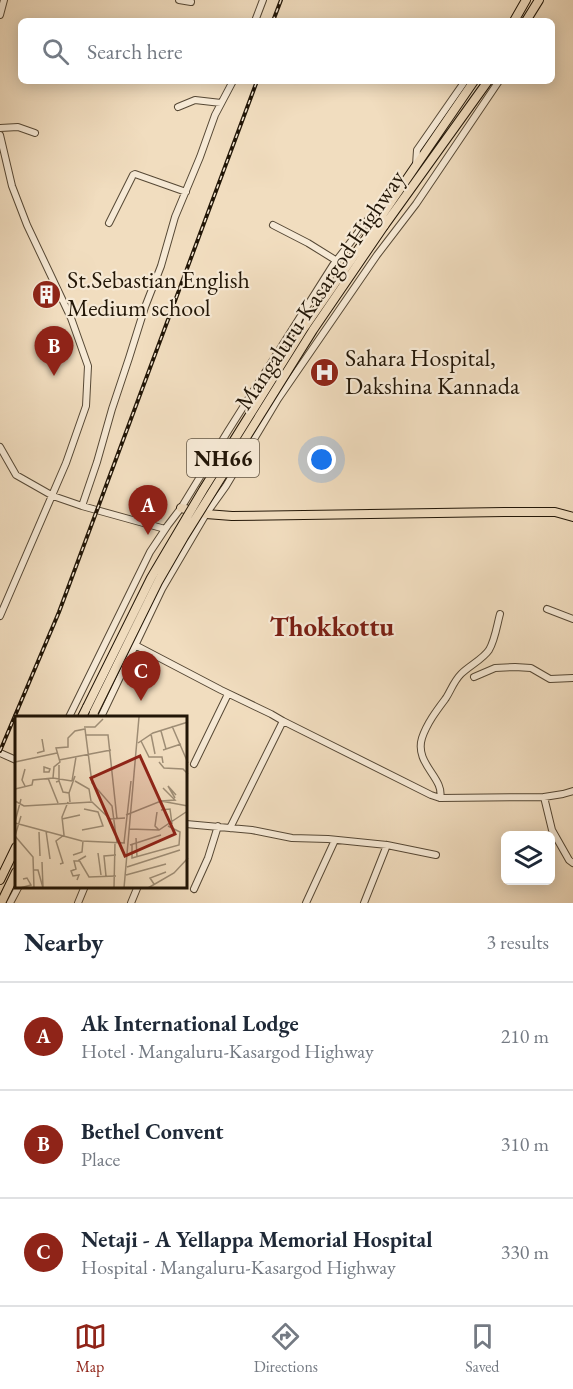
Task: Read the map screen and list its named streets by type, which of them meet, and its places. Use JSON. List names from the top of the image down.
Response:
{
  "streets": {
    "highway": ["Mangaluru-Kasargod Highway", "NH66"]
  },
  "districts": ["Thokkottu"],
  "places": {
    "building": ["St.Sebastian English Medium school"],
    "hospital": ["Sahara Hospital, Dakshina Kannada"]
  },
  "page": {
    "search": "Search here",
    "pins": ["B", "A", "C"],
    "heading": ["Nearby", "3 results"],
    "list": [
      {
        "mark": "A",
        "name": "Ak International Lodge",
        "note": "Hotel · Mangaluru-Kasargod Highway",
        "value": "210 m"
      },
      {
        "mark": "B",
        "name": "Bethel Convent",
        "note": "Place",
        "value": "310 m"
      },
      {
        "mark": "C",
        "name": "Netaji - A Yellappa Memorial Hospital",
        "note": "Hospital · Mangaluru-Kasargod Highway",
        "value": "330 m"
      }
    ],
    "nav": ["Map", "Directions", "Saved"]
  }
}
